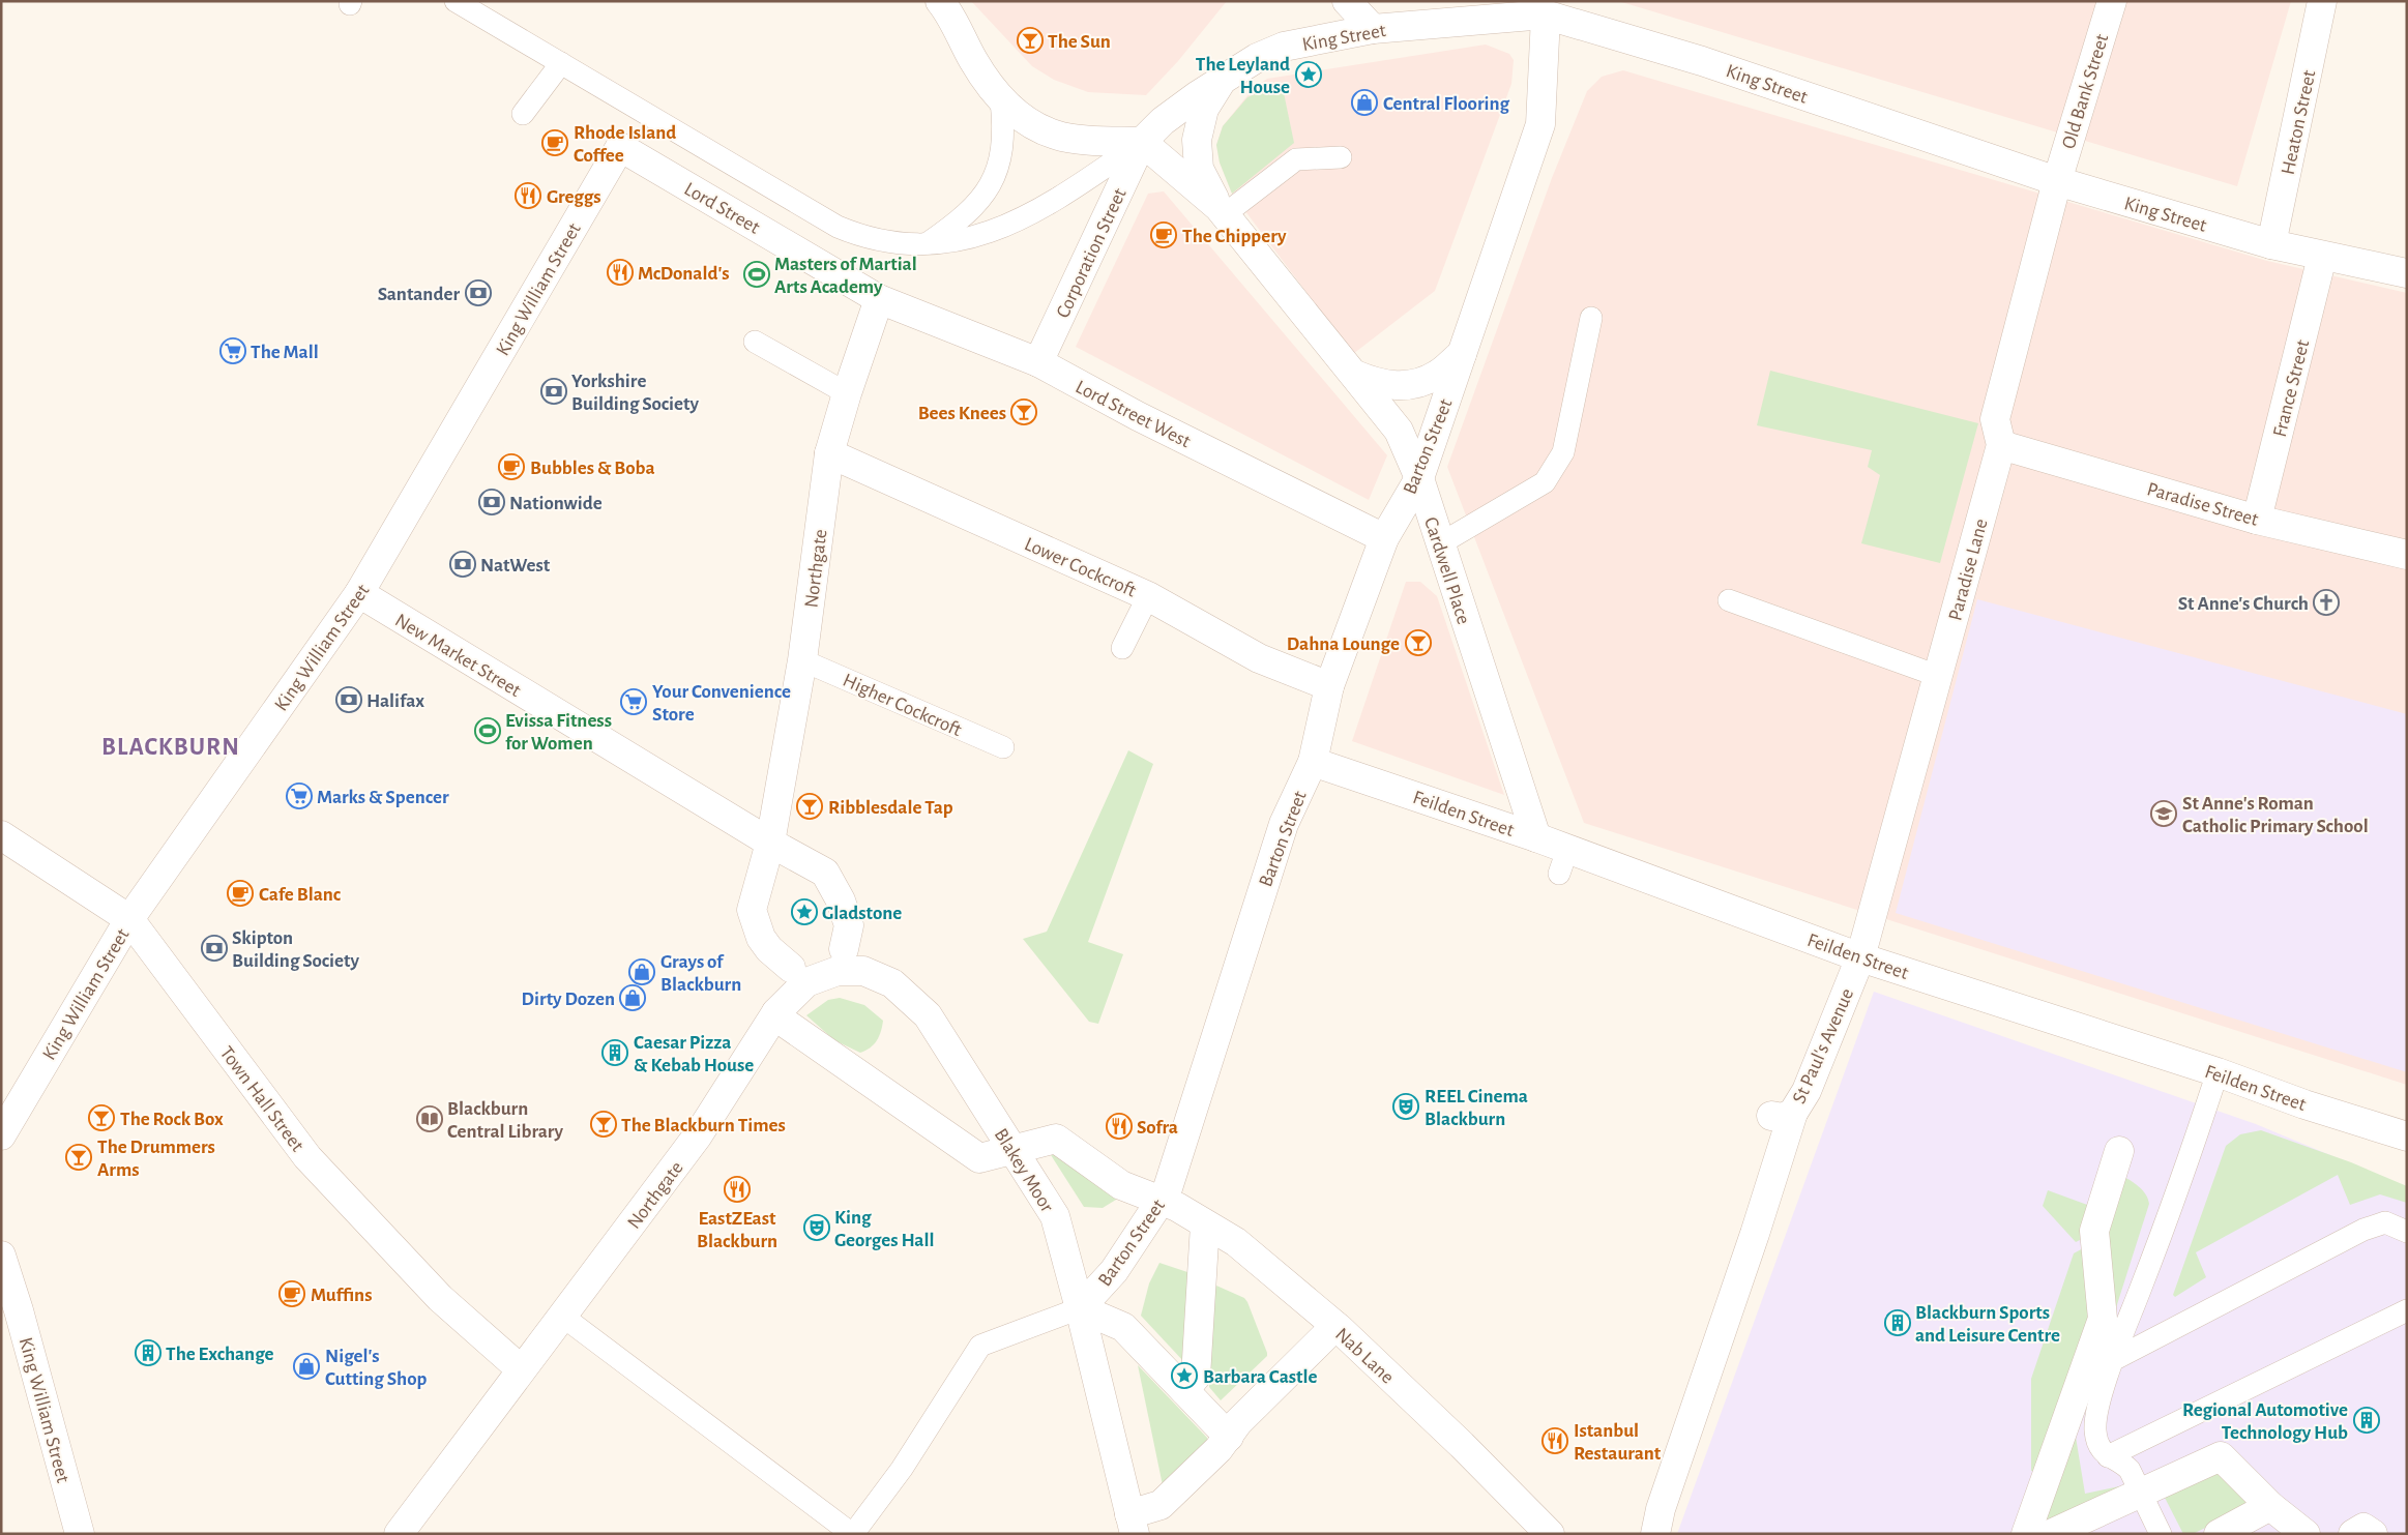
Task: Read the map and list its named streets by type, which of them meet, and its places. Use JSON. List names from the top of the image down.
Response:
{
  "streets": {
    "street": [
      "King Street",
      "Old Bank Street",
      "Heaton Street",
      "Lord Street",
      "Corporation Street",
      "King William Street",
      "France Street",
      "Lord Street West",
      "Barton Street",
      "Paradise Street",
      "Lower Cockcroft",
      "Northgate",
      "Paradise Lane",
      "Cardwell Place",
      "New Market Street",
      "Feilden Street",
      "St Paul's Avenue",
      "Town Hall Street",
      "Blakey Moor",
      "Nab Lane"
    ],
    "lane": ["Higher Cockcroft"]
  },
  "crossings": [
    ["King Street", "Old Bank Street"],
    ["King Street", "Heaton Street"],
    ["King Street", "Corporation Street"],
    ["King Street", "France Street"],
    ["King Street", "Barton Street"],
    ["King Street", "Paradise Lane"],
    ["King Street", "Cardwell Place"],
    ["Old Bank Street", "Paradise Lane"],
    ["Lord Street", "King William Street"],
    ["Lord Street", "Lord Street West"],
    ["Lord Street", "Northgate"],
    ["Corporation Street", "Lord Street West"],
    ["Corporation Street", "Cardwell Place"],
    ["King William Street", "New Market Street"],
    ["King William Street", "Town Hall Street"],
    ["France Street", "Paradise Street"],
    ["Lord Street West", "Barton Street"],
    ["Lord Street West", "Northgate"],
    ["Barton Street", "Lower Cockcroft"],
    ["Barton Street", "Cardwell Place"],
    ["Barton Street", "Feilden Street"],
    ["Barton Street", "Blakey Moor"],
    ["Barton Street", "Nab Lane"],
    ["Paradise Street", "Paradise Lane"],
    ["Lower Cockcroft", "Northgate"],
    ["Northgate", "New Market Street"],
    ["Northgate", "Higher Cockcroft"],
    ["Northgate", "Town Hall Street"],
    ["Northgate", "Blakey Moor"],
    ["Northgate", "Nab Lane"],
    ["Paradise Lane", "Feilden Street"],
    ["Paradise Lane", "St Paul's Avenue"],
    ["Cardwell Place", "Feilden Street"],
    ["Feilden Street", "St Paul's Avenue"],
    ["Blakey Moor", "Nab Lane"]
  ],
  "districts": ["BLACKBURN"],
  "places": {
    "bar": [
      "The Sun",
      "Bees Knees",
      "Dahna Lounge",
      "Ribblesdale Tap",
      "The Rock Box",
      "The Blackburn Times",
      "The Drummers Arms"
    ],
    "place": ["The Leyland House", "Gladstone", "Barbara Castle"],
    "shop": [
      "Central Flooring",
      "Grays of Blackburn",
      "Dirty Dozen",
      "Nigel's Cutting Shop"
    ],
    "cafe": [
      "Rhode Island Coffee",
      "The Chippery",
      "Bubbles & Boba",
      "Cafe Blanc",
      "Muffins"
    ],
    "restaurant": [
      "Greggs",
      "McDonald's",
      "Sofra",
      "EastZEast Blackburn",
      "Istanbul Restaurant"
    ],
    "sports": ["Masters of Martial Arts Academy", "Evissa Fitness for Women"],
    "bank": [
      "Santander",
      "Yorkshire Building Society",
      "Nationwide",
      "NatWest",
      "Halifax",
      "Skipton Building Society"
    ],
    "supermarket": ["The Mall", "Your Convenience Store", "Marks & Spencer"],
    "church": ["St Anne's Church"],
    "school or university": ["St Anne's Roman Catholic Primary School"],
    "building": [
      "Caesar Pizza & Kebab House",
      "Blackburn Sports and Leisure Centre",
      "The Exchange",
      "Regional Automotive Technology Hub"
    ],
    "theatre": ["REEL Cinema Blackburn", "King Georges Hall"],
    "library": ["Blackburn Central Library"]
  }
}
